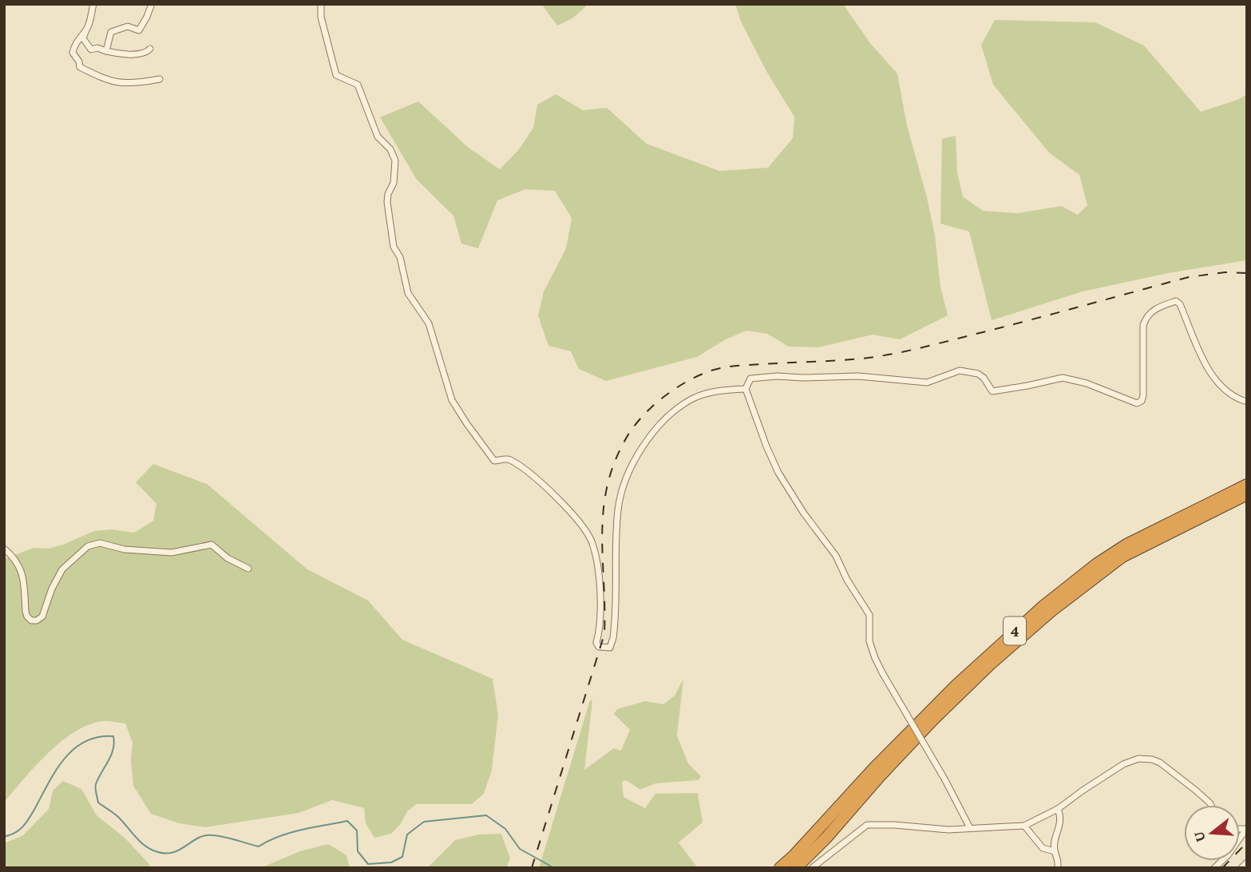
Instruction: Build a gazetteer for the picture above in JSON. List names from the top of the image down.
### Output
{
  "streets": {
    "highway": ["4"]
  },
  "north": "left"
}
